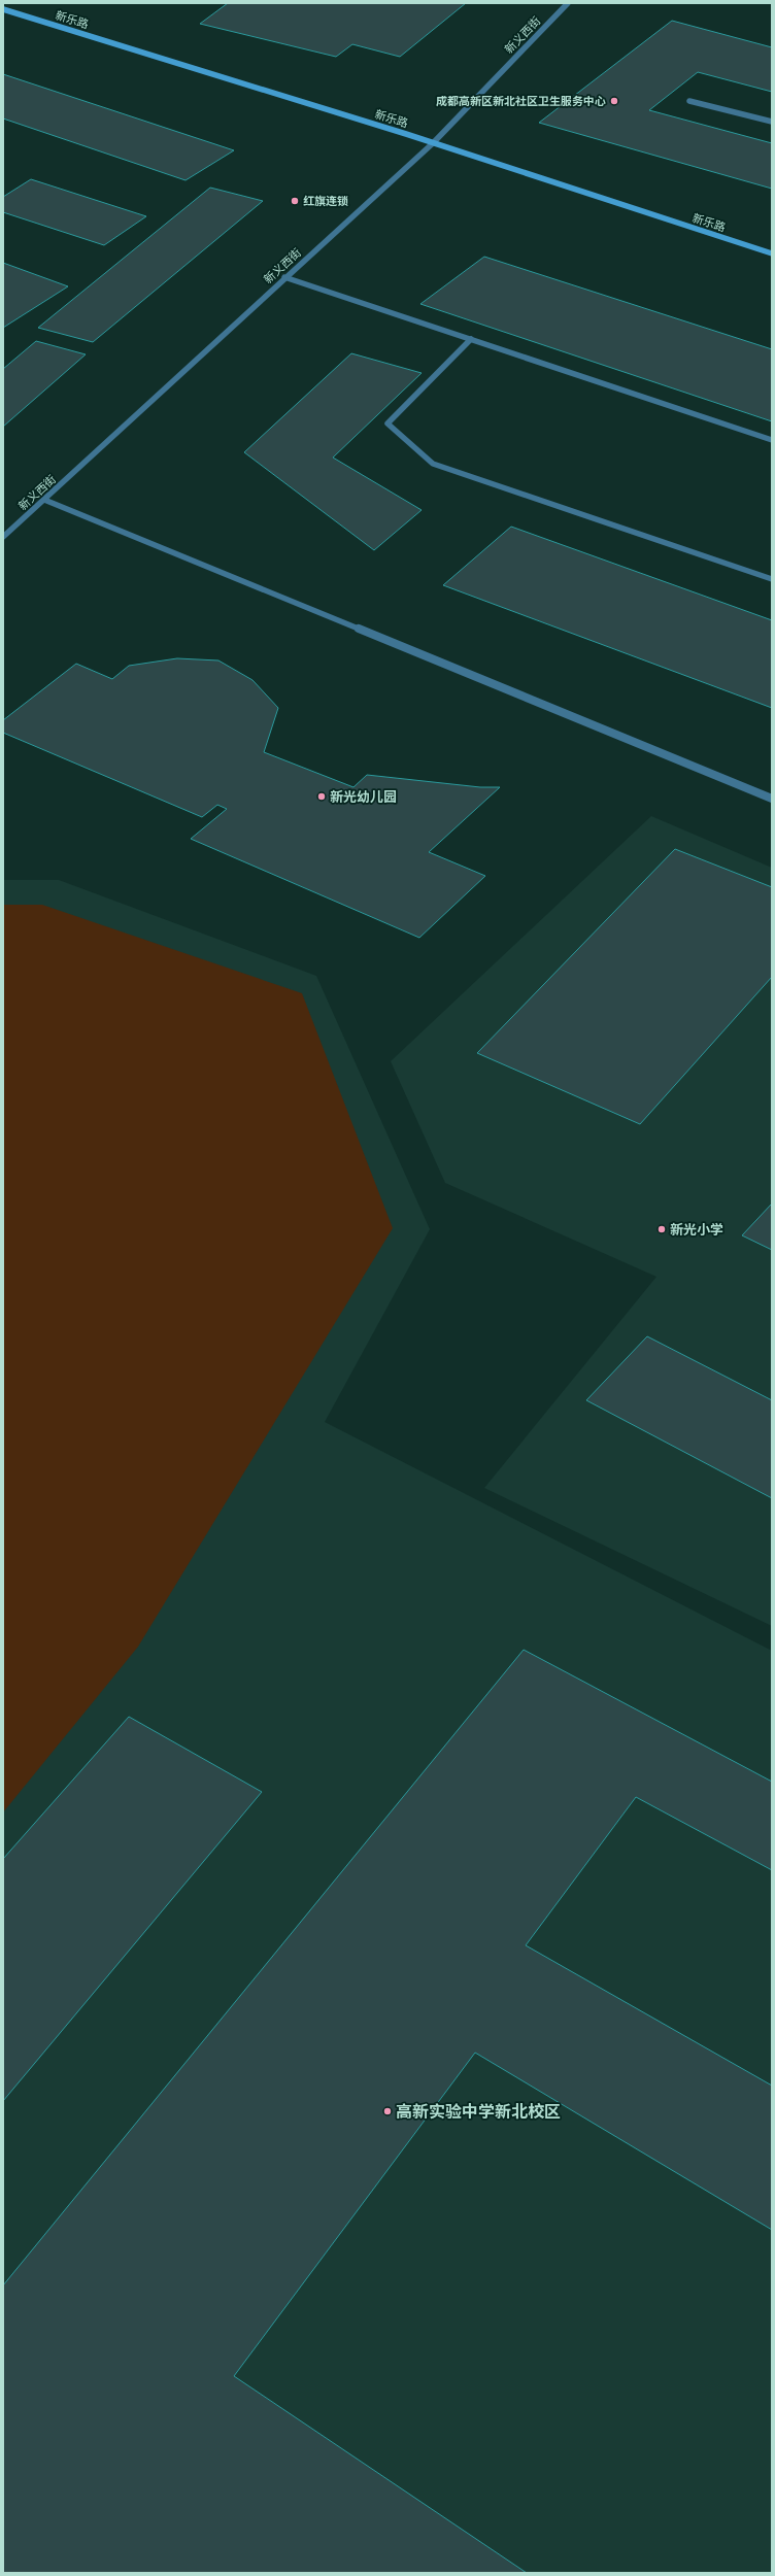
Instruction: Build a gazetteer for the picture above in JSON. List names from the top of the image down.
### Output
{
  "streets": {
    "street": ["新乐路", "新义西街"]
  },
  "crossings": [
    ["新乐路", "新义西街"]
  ],
  "places": [
    "成都高新区新北社区卫生服务中心",
    "红旗连锁",
    "新光幼儿园",
    "新光小学",
    "高新实验中学新北校区"
  ]
}
